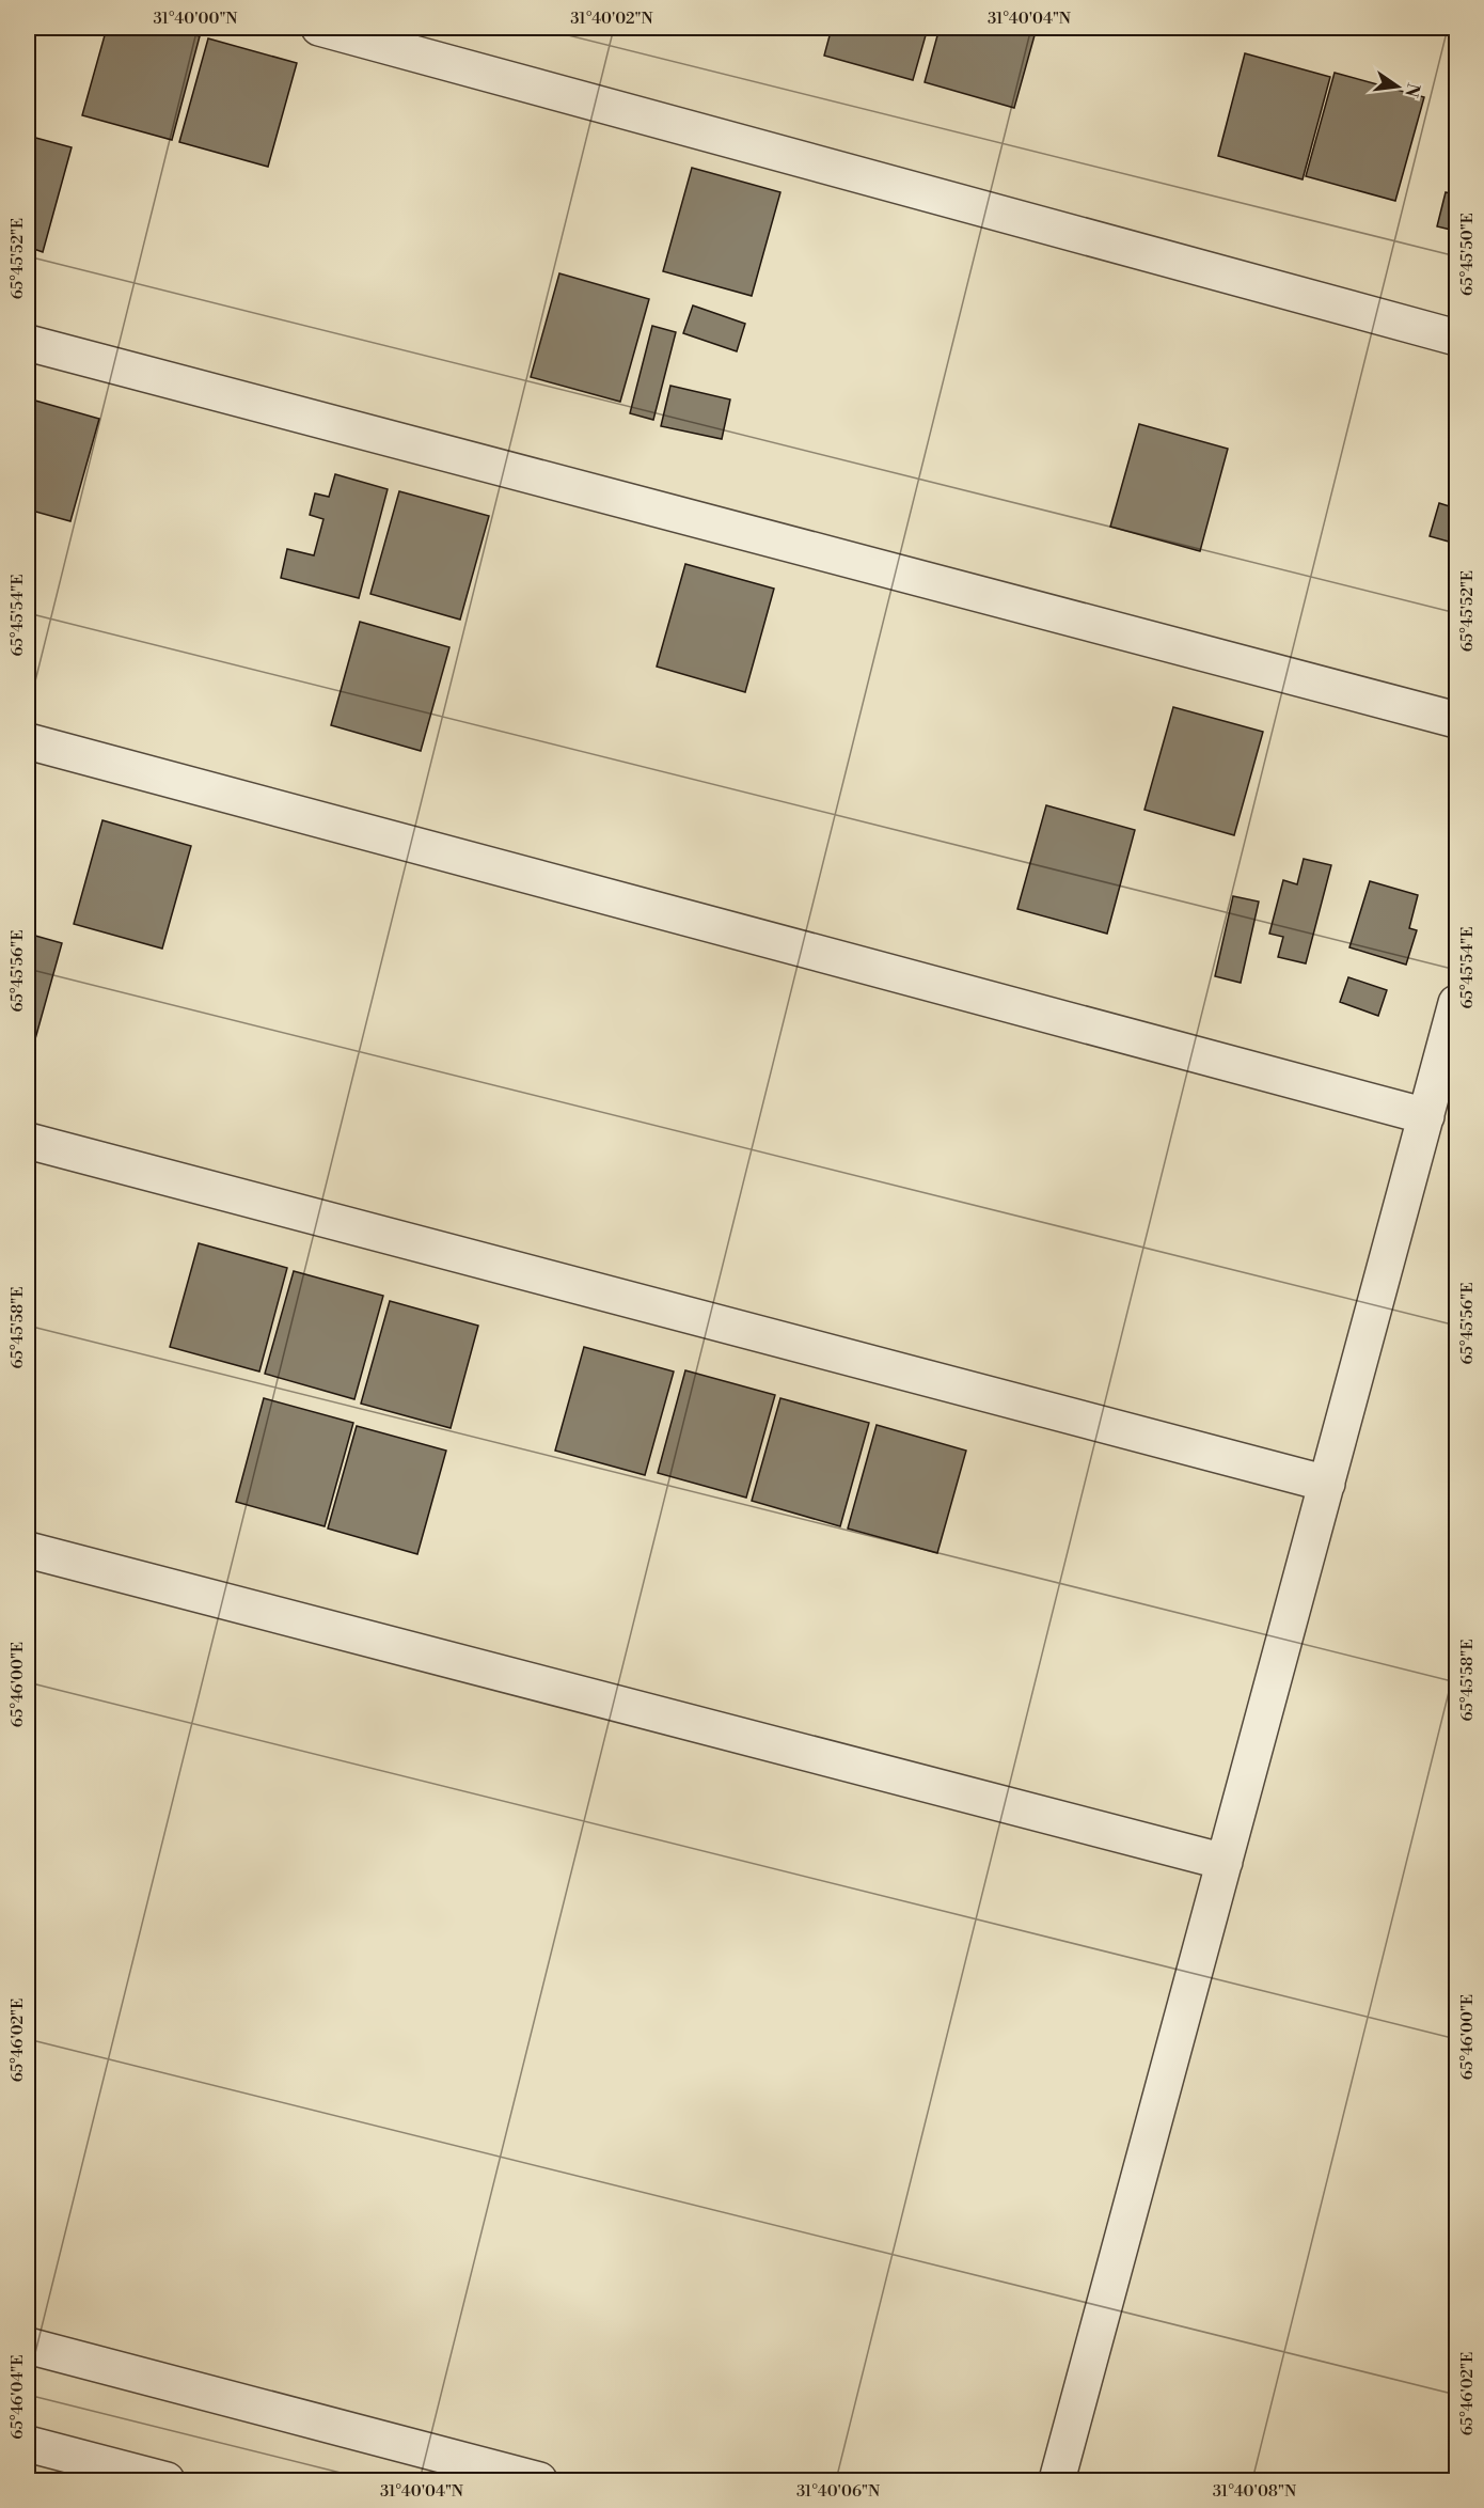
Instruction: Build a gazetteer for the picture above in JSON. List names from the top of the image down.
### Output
{
  "north": "right",
  "coordinates": [
    "31°40'00\"N",
    "31°40'02\"N",
    "31°40'04\"N",
    "65°45'50\"E",
    "65°45'52\"E",
    "65°45'54\"E",
    "65°45'56\"E",
    "65°45'58\"E",
    "65°46'00\"E",
    "65°46'02\"E",
    "65°46'04\"E",
    "31°40'06\"N",
    "31°40'08\"N"
  ]
}
